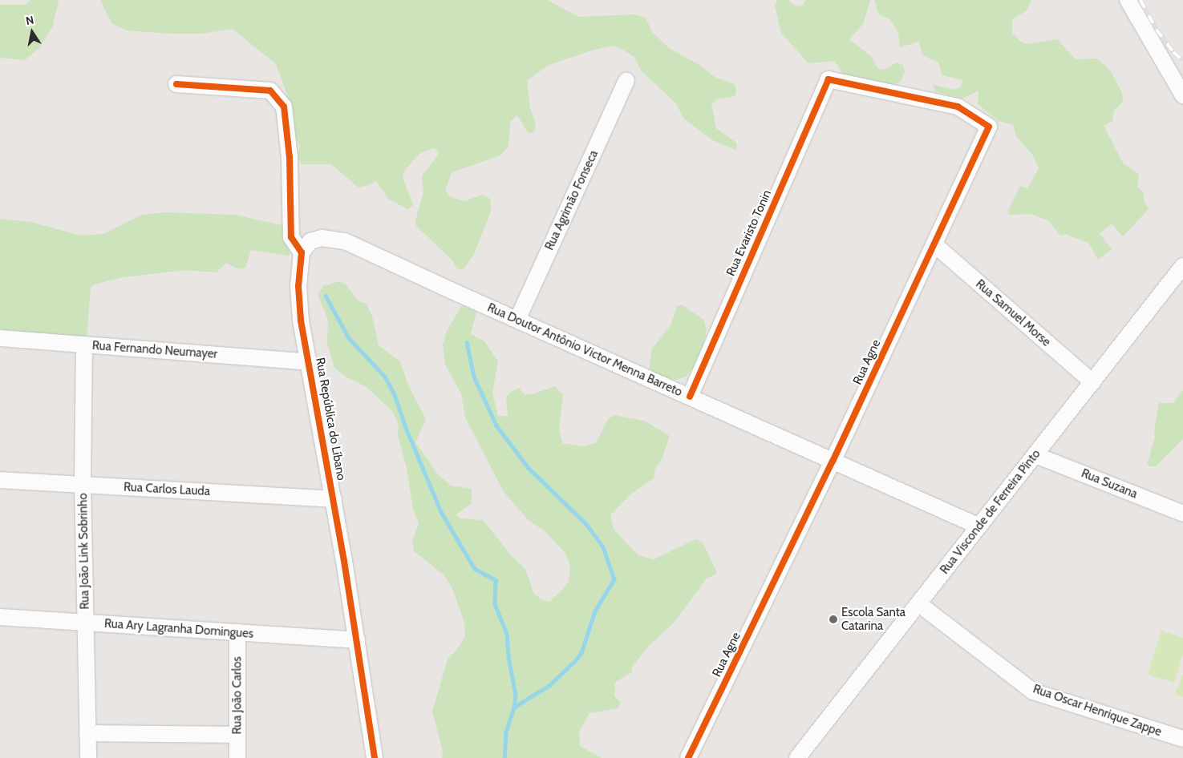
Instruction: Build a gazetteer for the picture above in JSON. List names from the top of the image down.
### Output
{
  "streets": {
    "street": [
      "Rua Agrimão Fonseca",
      "Rua Evaristo Tonin",
      "Rua Samuel Morse",
      "Rua Fernando Neumayer",
      "Rua Doutor Antônio Victor Menna Barreto",
      "Rua Agne",
      "Rua República do Líbano",
      "Rua Suzana",
      "Rua Carlos Lauda",
      "Rua Visconde de Ferreira Pinto",
      "Rua João Link Sobrinho",
      "Rua Ary Lagranha Domingues",
      "Rua João Carlos",
      "Rua Oscar Henrique Zappe"
    ]
  },
  "crossings": [
    ["Rua Agrimão Fonseca", "Rua Doutor Antônio Victor Menna Barreto"],
    ["Rua Evaristo Tonin", "Rua Doutor Antônio Victor Menna Barreto"],
    ["Rua Evaristo Tonin", "Rua Agne"],
    ["Rua Samuel Morse", "Rua Agne"],
    ["Rua Samuel Morse", "Rua Visconde de Ferreira Pinto"],
    ["Rua Fernando Neumayer", "Rua República do Líbano"],
    ["Rua Fernando Neumayer", "Rua João Link Sobrinho"],
    ["Rua Doutor Antônio Victor Menna Barreto", "Rua Agne"],
    ["Rua Doutor Antônio Victor Menna Barreto", "Rua República do Líbano"],
    ["Rua Doutor Antônio Victor Menna Barreto", "Rua Visconde de Ferreira Pinto"],
    ["Rua República do Líbano", "Rua Carlos Lauda"],
    ["Rua República do Líbano", "Rua Ary Lagranha Domingues"],
    ["Rua Suzana", "Rua Visconde de Ferreira Pinto"],
    ["Rua Carlos Lauda", "Rua João Link Sobrinho"],
    ["Rua Visconde de Ferreira Pinto", "Rua Oscar Henrique Zappe"],
    ["Rua João Link Sobrinho", "Rua Ary Lagranha Domingues"],
    ["Rua Ary Lagranha Domingues", "Rua João Carlos"]
  ],
  "places": ["Escola Santa Catarina"],
  "north": "top"
}
